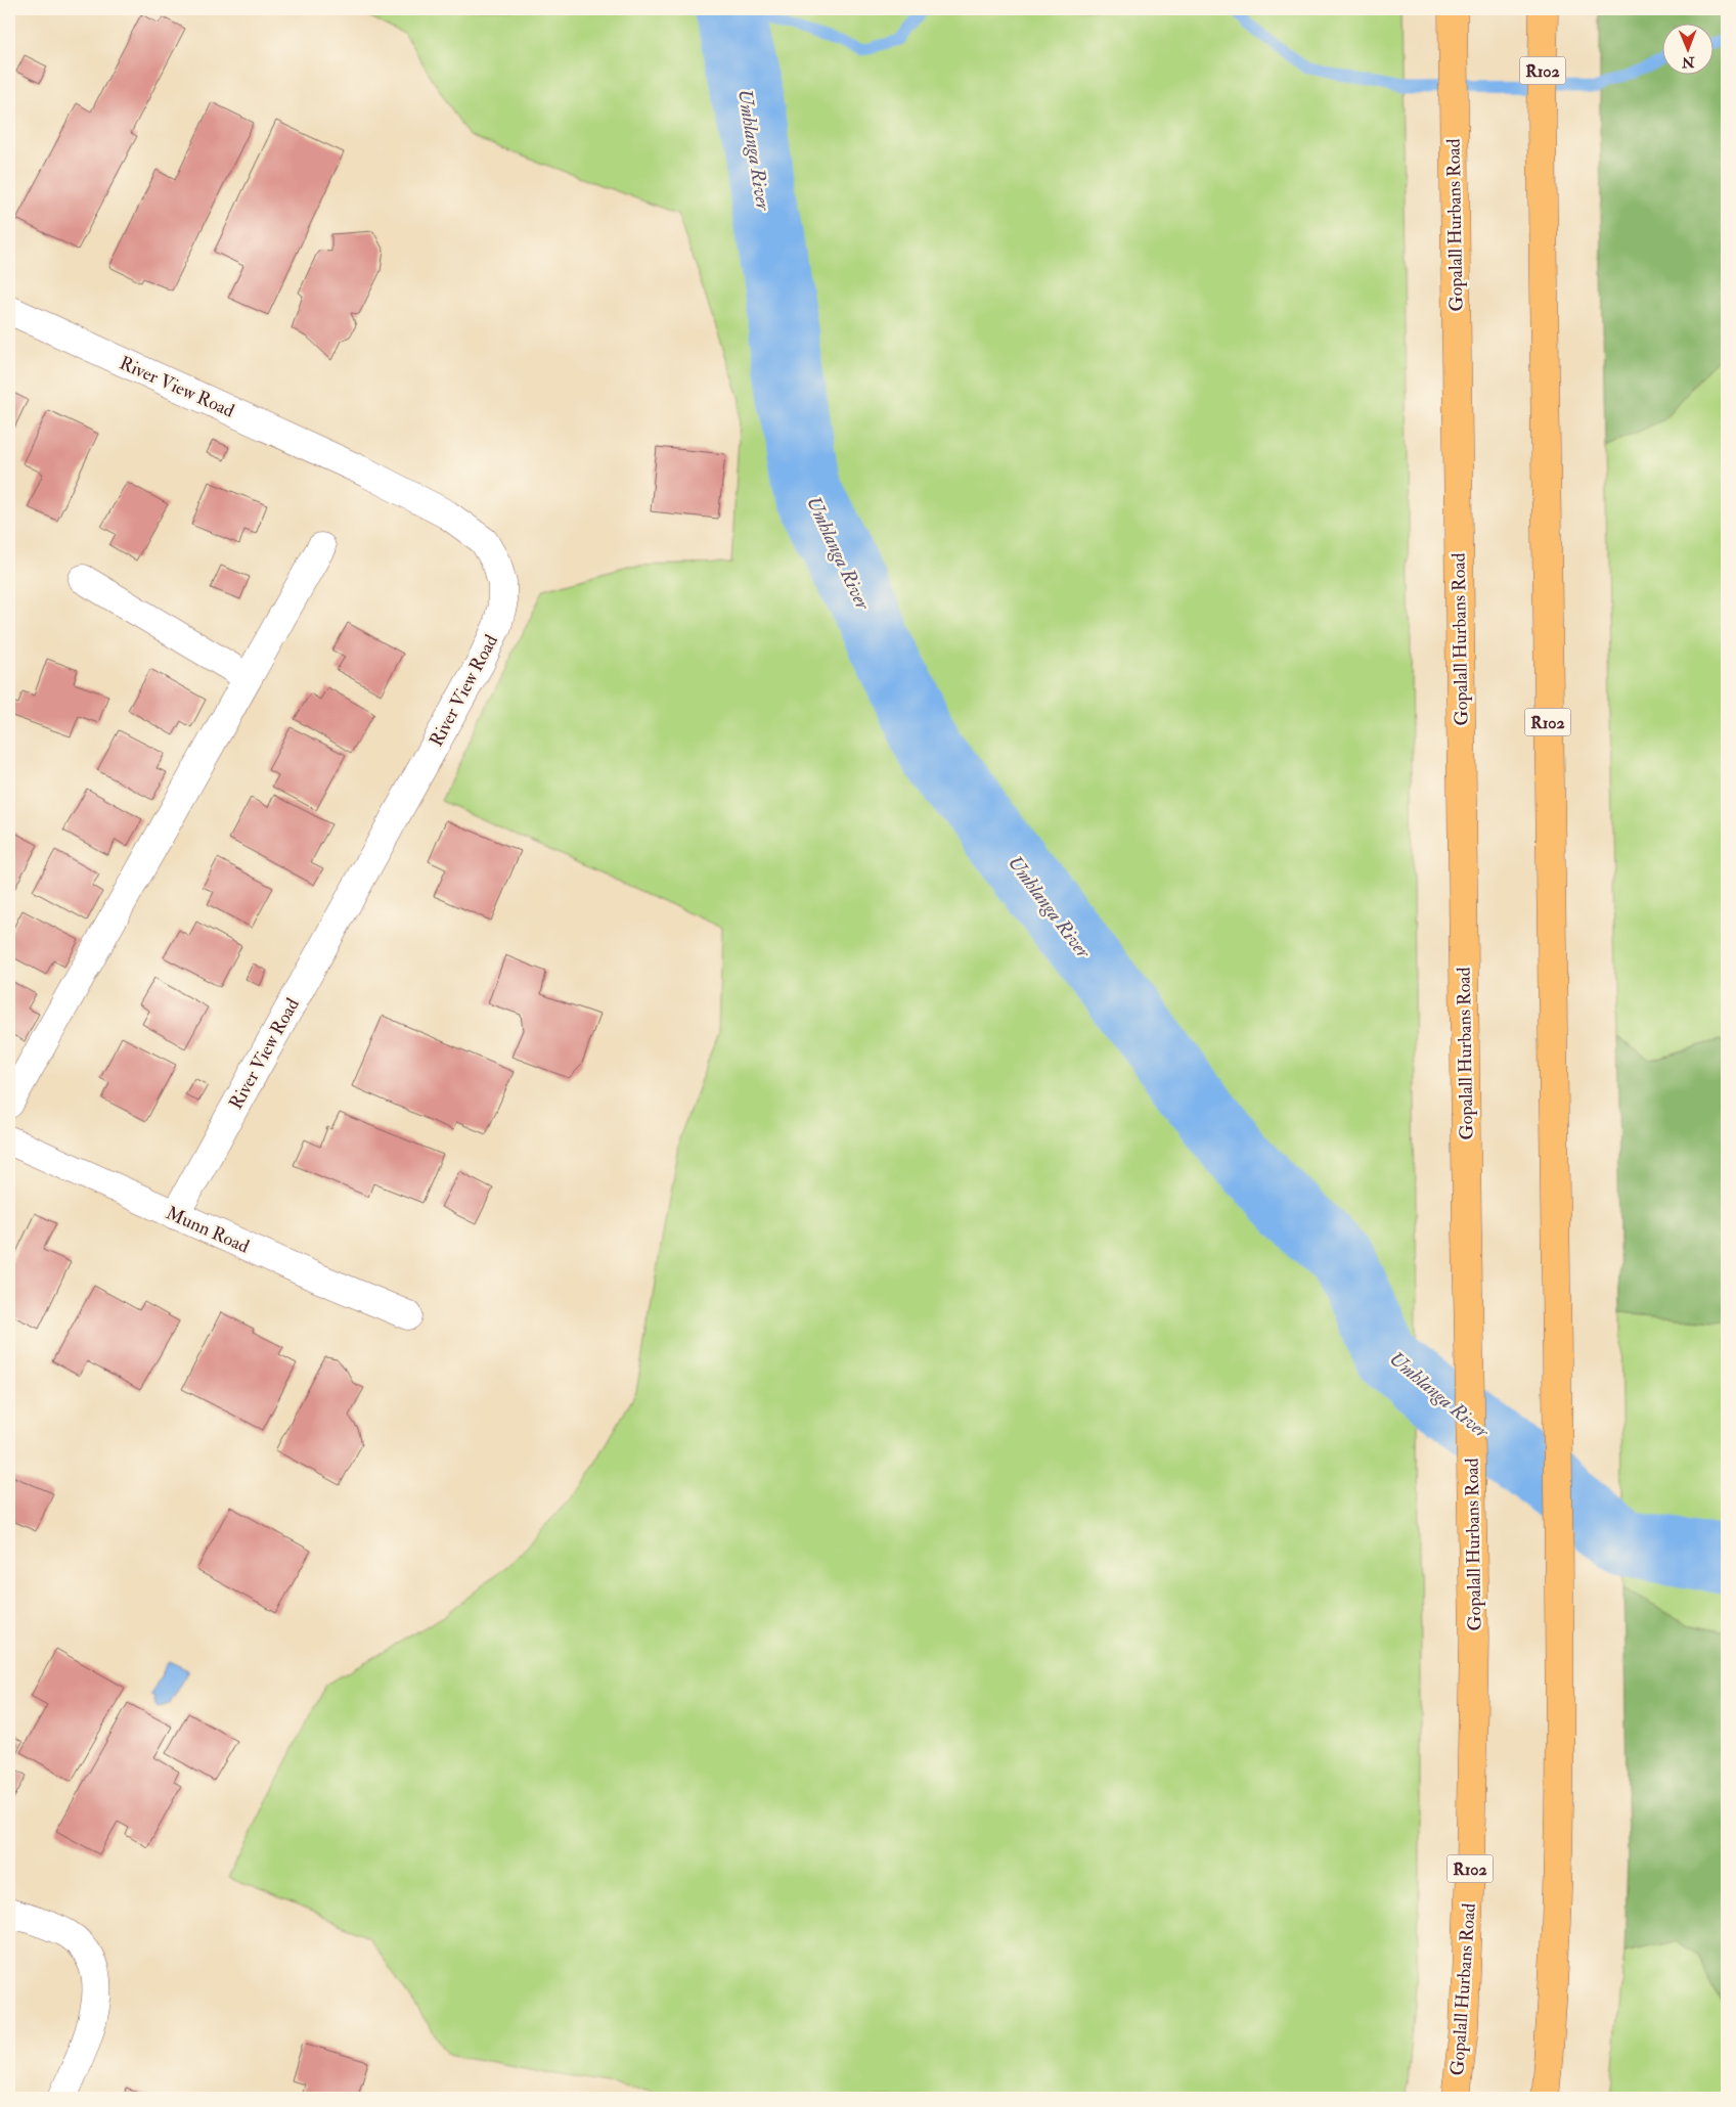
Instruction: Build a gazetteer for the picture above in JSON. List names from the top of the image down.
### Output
{
  "streets": {
    "main road": ["R102", "Gopalall Hurbans Road"],
    "street": ["River View Road", "Munn Road"]
  },
  "crossings": [
    ["River View Road", "Munn Road"]
  ],
  "water": ["Umhlanga River"],
  "north": "bottom"
}
